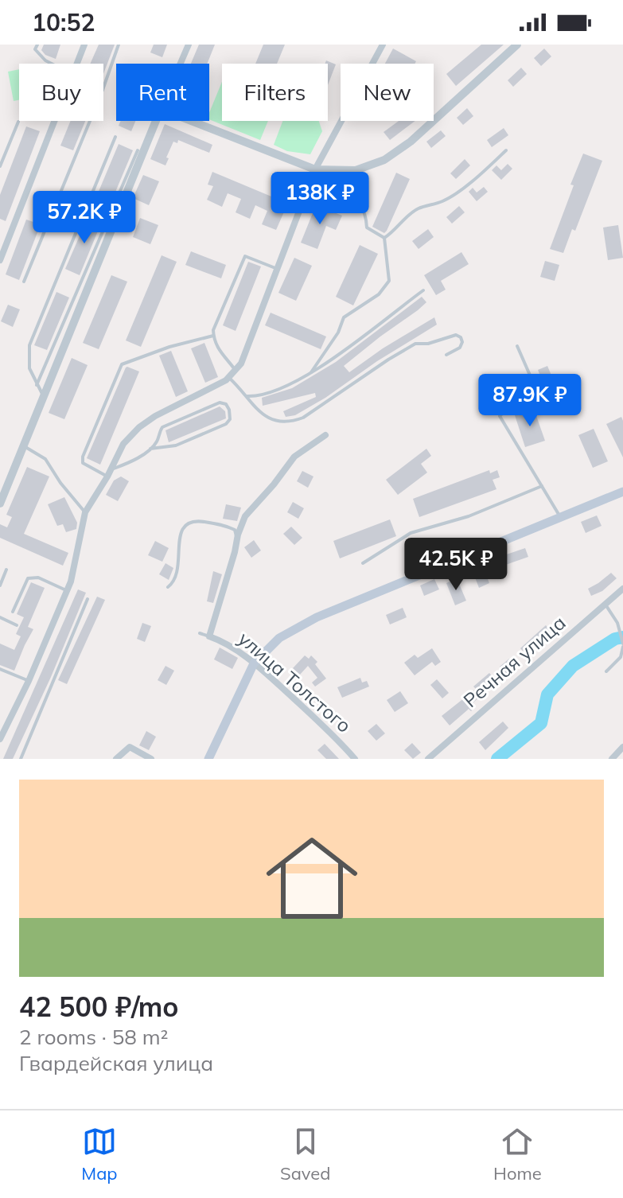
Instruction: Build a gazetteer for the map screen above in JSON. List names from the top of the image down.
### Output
{
  "streets": {
    "street": ["Речная улица", "улица Толстого"]
  },
  "page": {
    "status": "10:52",
    "chip": [
      "Buy",
      "Rent",
      "Filters",
      "New"
    ],
    "price": [
      "138K ₽",
      "57.2K ₽",
      "87.9K ₽",
      "42.5K ₽"
    ],
    "list": [
      {
        "name": "42 500 ₽/mo",
        "note": "2 rooms · 58 m² · Гвардейская улица"
      }
    ],
    "tabs": ["Map", "Saved", "Home"]
  }
}
